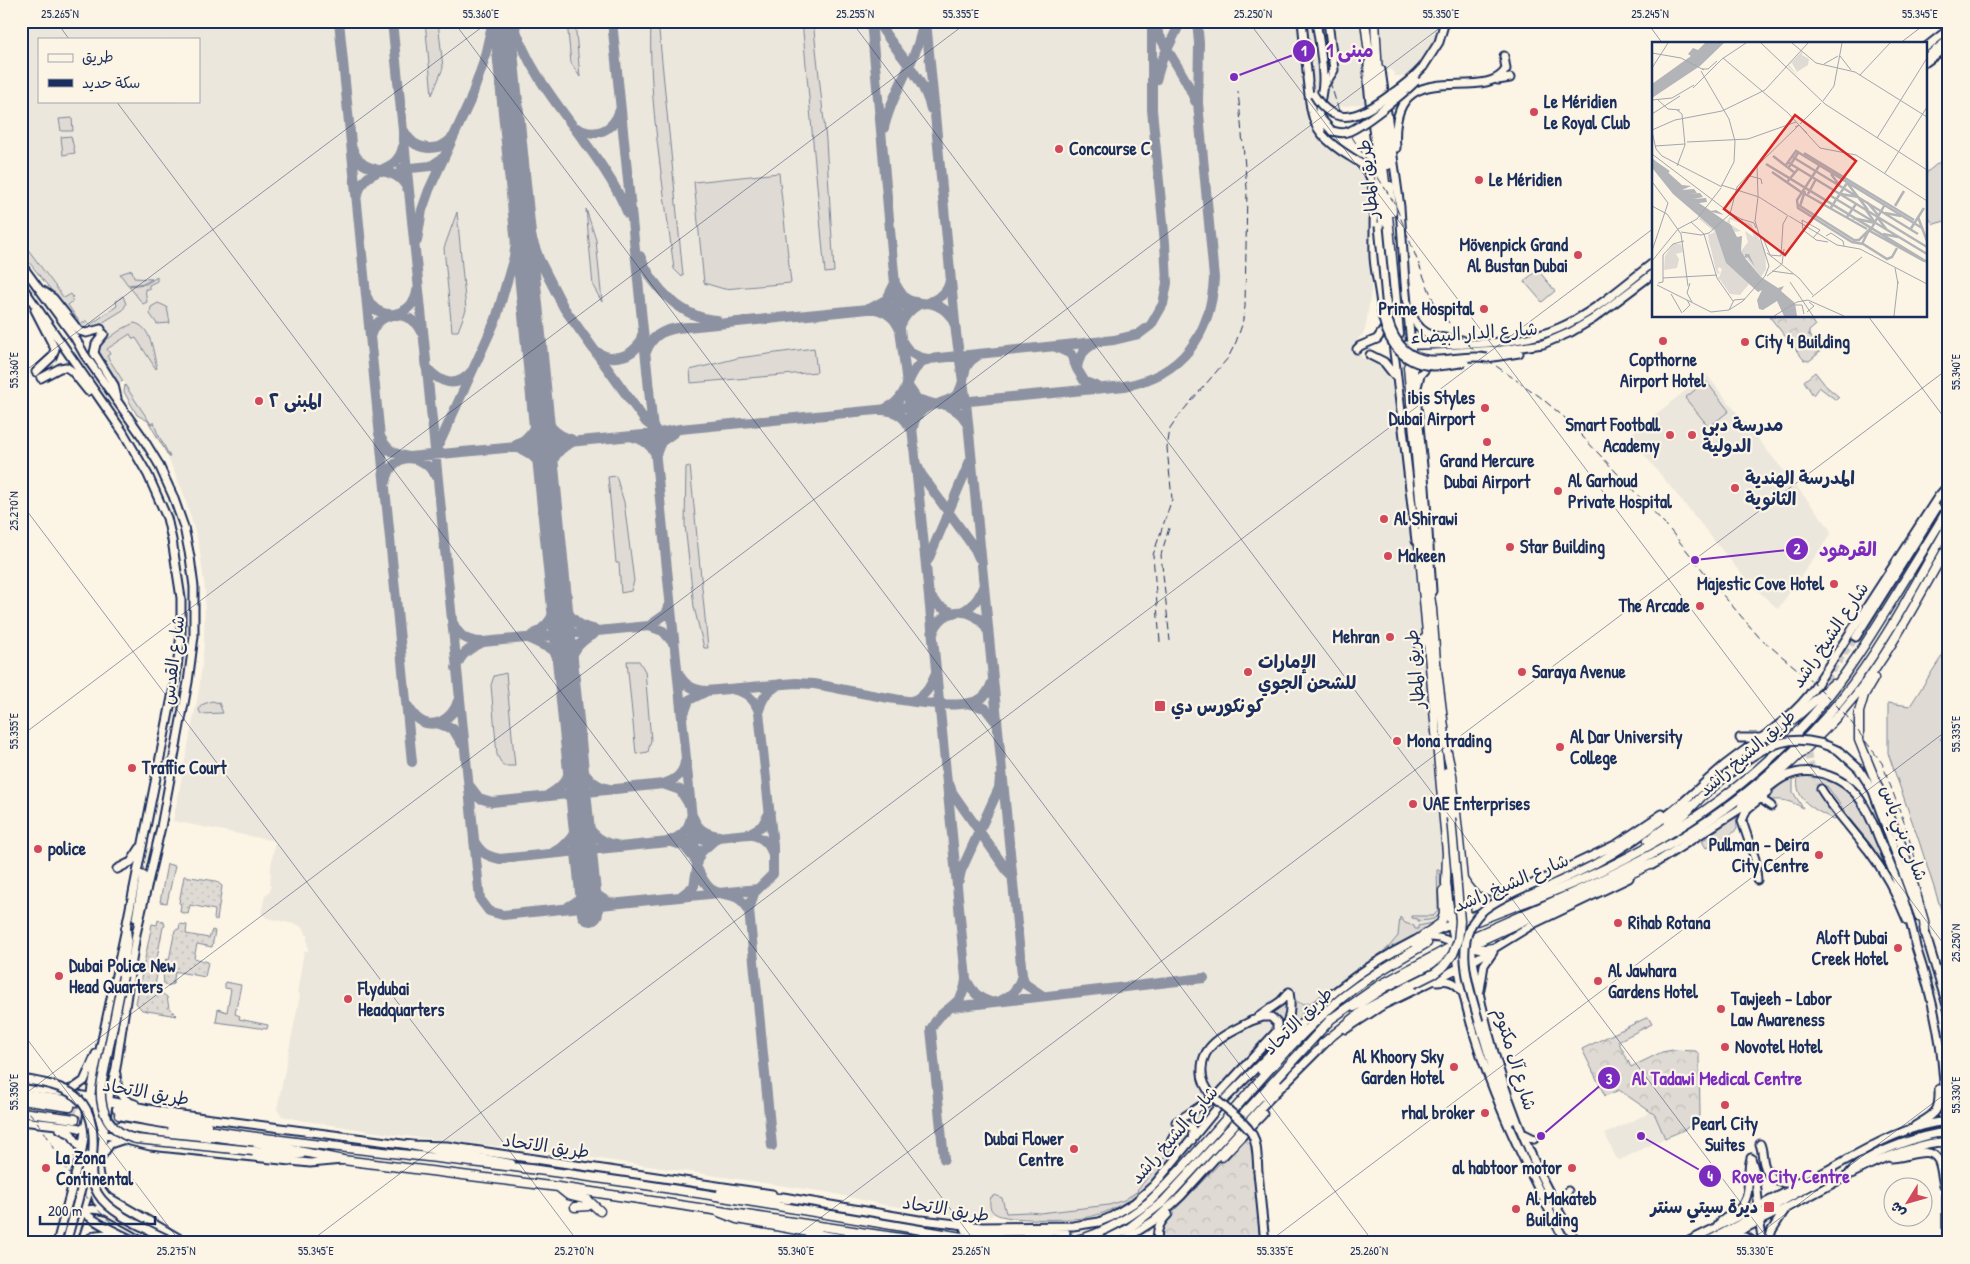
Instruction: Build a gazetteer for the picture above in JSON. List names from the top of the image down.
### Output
{
  "streets": {
    "highway": ["طريق المطار", "طريق الشيخ راشد", "طريق الاتحاد"],
    "main road": [
      "شارع الدار البيضاء",
      "شارع الشيخ راشد",
      "شارع القدس",
      "شارع بني ياس",
      "شارع آل مكتوم"
    ]
  },
  "crossings": [
    ["طريق المطار", "شارع الدار البيضاء"],
    ["طريق المطار", "شارع الشيخ راشد"],
    ["طريق المطار", "طريق الشيخ راشد"],
    ["طريق المطار", "طريق الاتحاد"],
    ["طريق المطار", "شارع آل مكتوم"],
    ["شارع الشيخ راشد", "شارع بني ياس"],
    ["شارع الشيخ راشد", "طريق الاتحاد"],
    ["شارع القدس", "طريق الاتحاد"]
  ],
  "places": {
    "other": [
      "مبنى 1",
      "Le Méridien Le Royal Club",
      "Concourse C",
      "Le Méridien",
      "Mövenpick Grand Al Bustan Dubai",
      "Prime Hospital",
      "Copthorne Airport Hotel",
      "City 4 Building",
      "المبنى ٢",
      "ibis Styles Dubai Airport",
      "Smart Football Academy",
      "مدرسة دبي الدولية",
      "Grand Mercure Dubai Airport",
      "المدرسة الهندية الثانوية",
      "Al Garhoud Private Hospital",
      "Al Shirawi",
      "Star Building",
      "Makeen",
      "القرهود",
      "Majestic Cove Hotel",
      "The Arcade",
      "Mehran",
      "الإمارات للشحن الجوي",
      "Saraya Avenue",
      "Mona trading",
      "Al Dar University College",
      "Traffic Court",
      "UAE Enterprises",
      "police",
      "Pullman - Deira City Centre",
      "Rihab Rotana",
      "Aloft Dubai Creek Hotel",
      "Dubai Police New Head Quarters",
      "Al Jawhara Gardens Hotel",
      "Flydubai Headquarters",
      "Tawjeeh - Labor Law Awareness",
      "Novotel Hotel",
      "Al Khoory Sky Garden Hotel",
      "Pearl City Suites",
      "rhal broker",
      "Al Tadawi Medical Centre",
      "Rove City Centre",
      "Dubai Flower Centre",
      "La Zona Continental",
      "al habtoor motor",
      "Al Makateb Building"
    ],
    "transit": ["كونكورس دي", "ديرة سيتي سنتر"]
  },
  "legend": ["طريق", "سكة حديد"],
  "scale_bar": "200 m",
  "north": "bottom left",
  "coordinates": [
    "25.265°N",
    "55.360°E",
    "25.255°N",
    "55.355°E",
    "25.250°N",
    "55.350°E",
    "25.245°N",
    "55.345°E",
    "55.340°E",
    "25.270°N",
    "55.335°E",
    "55.330°E",
    "25.275°N",
    "25.260°N"
  ]
}
